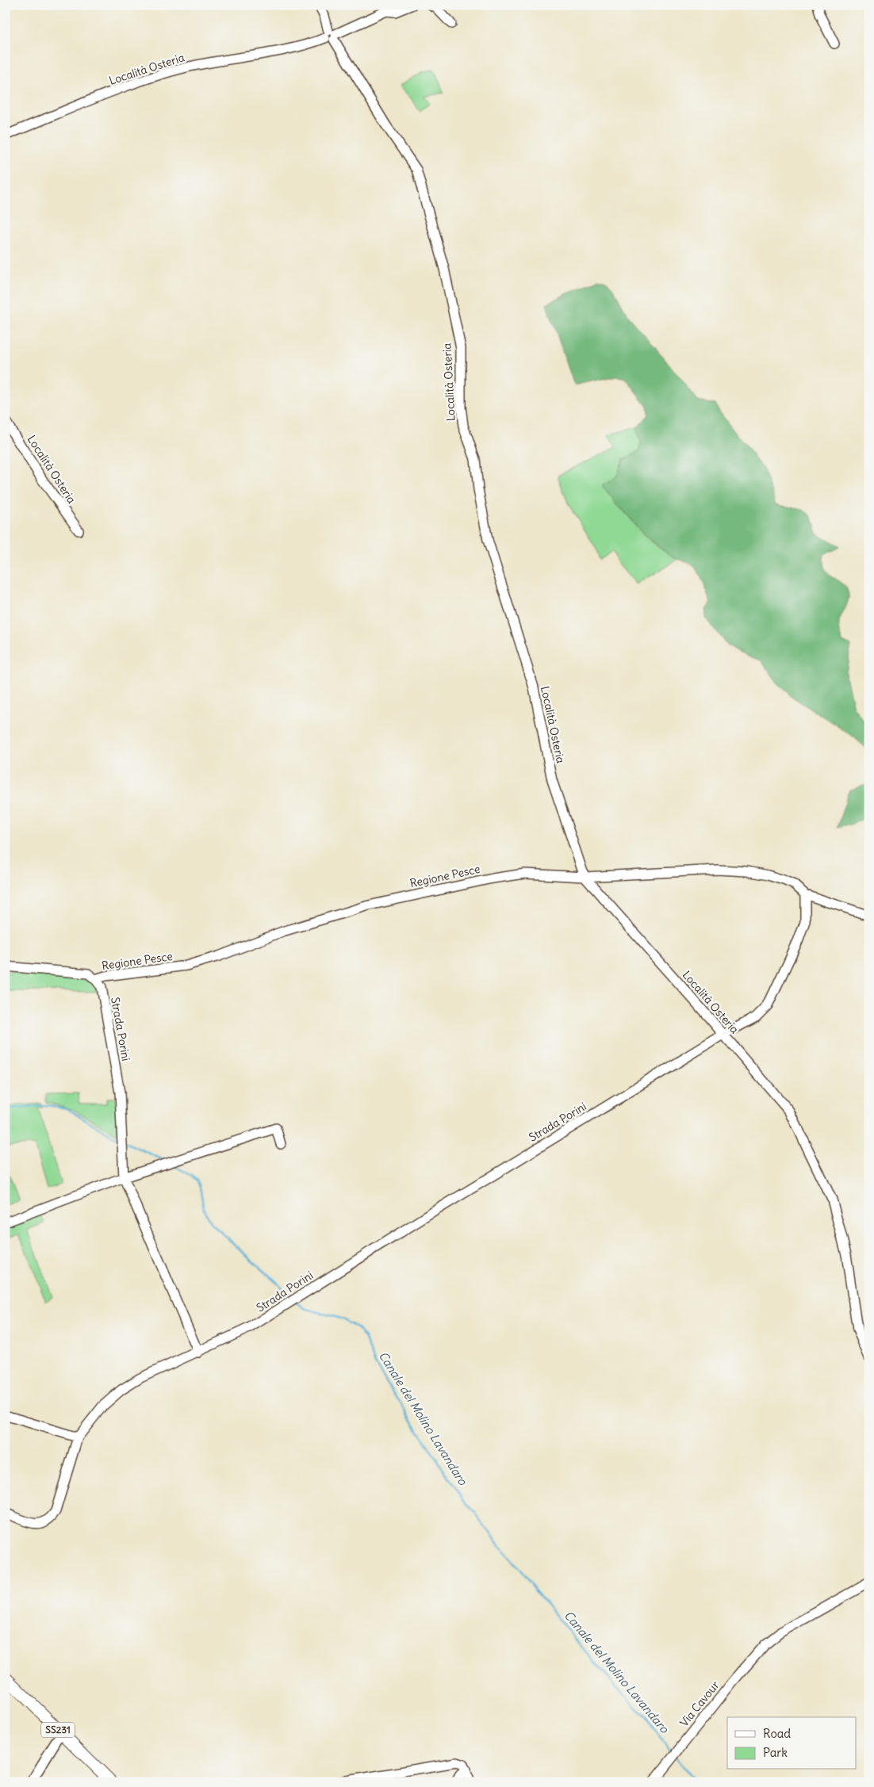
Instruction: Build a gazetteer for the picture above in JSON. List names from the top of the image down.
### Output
{
  "streets": {
    "main road": ["SS231"],
    "street": [
      "Località Osteria",
      "Regione Pesce",
      "Strada Porini",
      "Via Cavour"
    ]
  },
  "crossings": [
    ["Località Osteria", "Regione Pesce"],
    ["Località Osteria", "Strada Porini"],
    ["Regione Pesce", "Strada Porini"]
  ],
  "water": ["Canale del Molino Lavandaro"],
  "legend": ["Road", "Park"]
}
